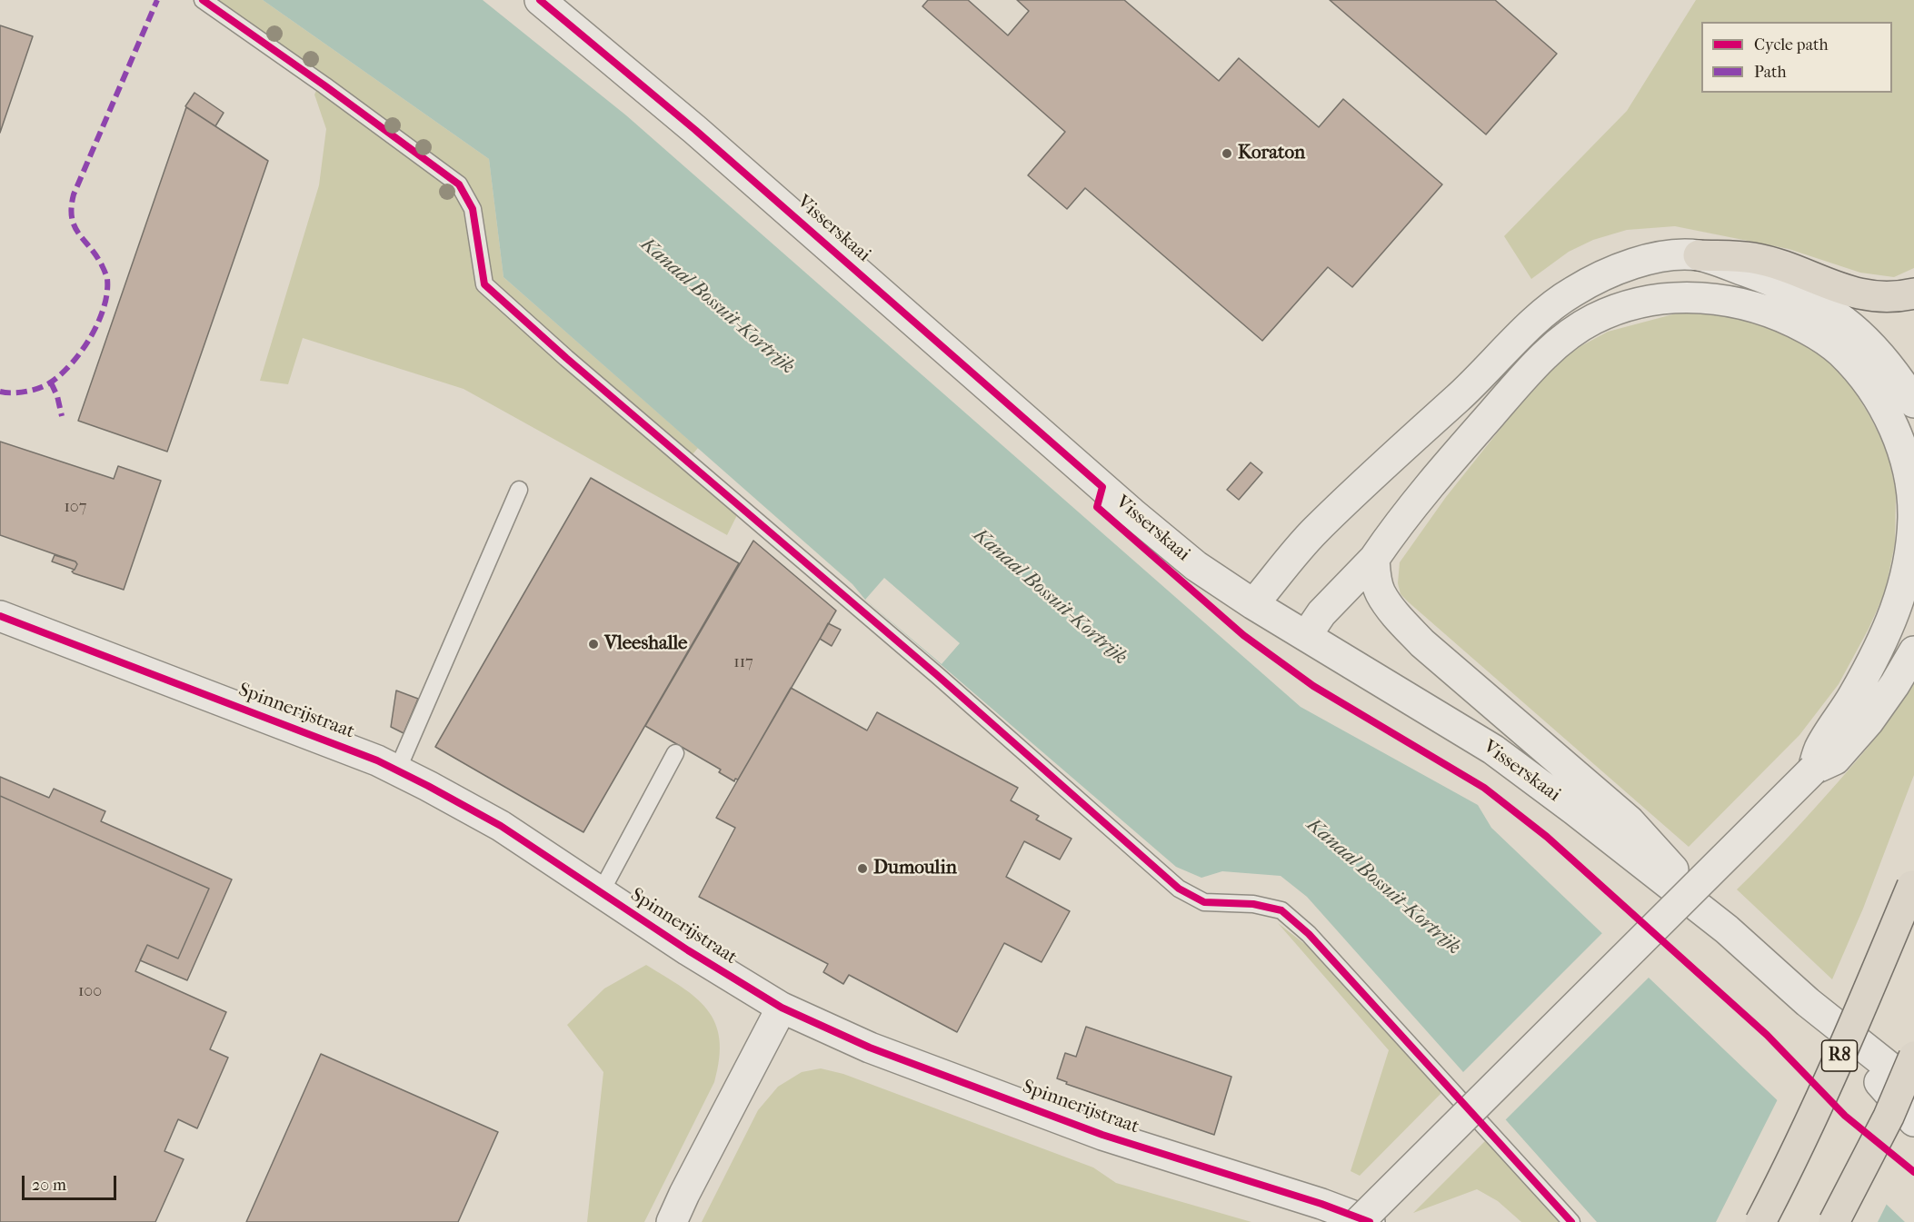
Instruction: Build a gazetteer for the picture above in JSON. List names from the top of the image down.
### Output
{
  "streets": {
    "highway": ["R8"],
    "street": ["Visserskaai", "Spinnerijstraat"]
  },
  "water": ["Kanaal Bossuit-Kortrijk"],
  "places": ["Koraton", "Vleeshalle", "Dumoulin"],
  "house_numbers": ["107", "117", "100"],
  "legend": ["Cycle path", "Path"],
  "scale_bar": "20 m"
}
